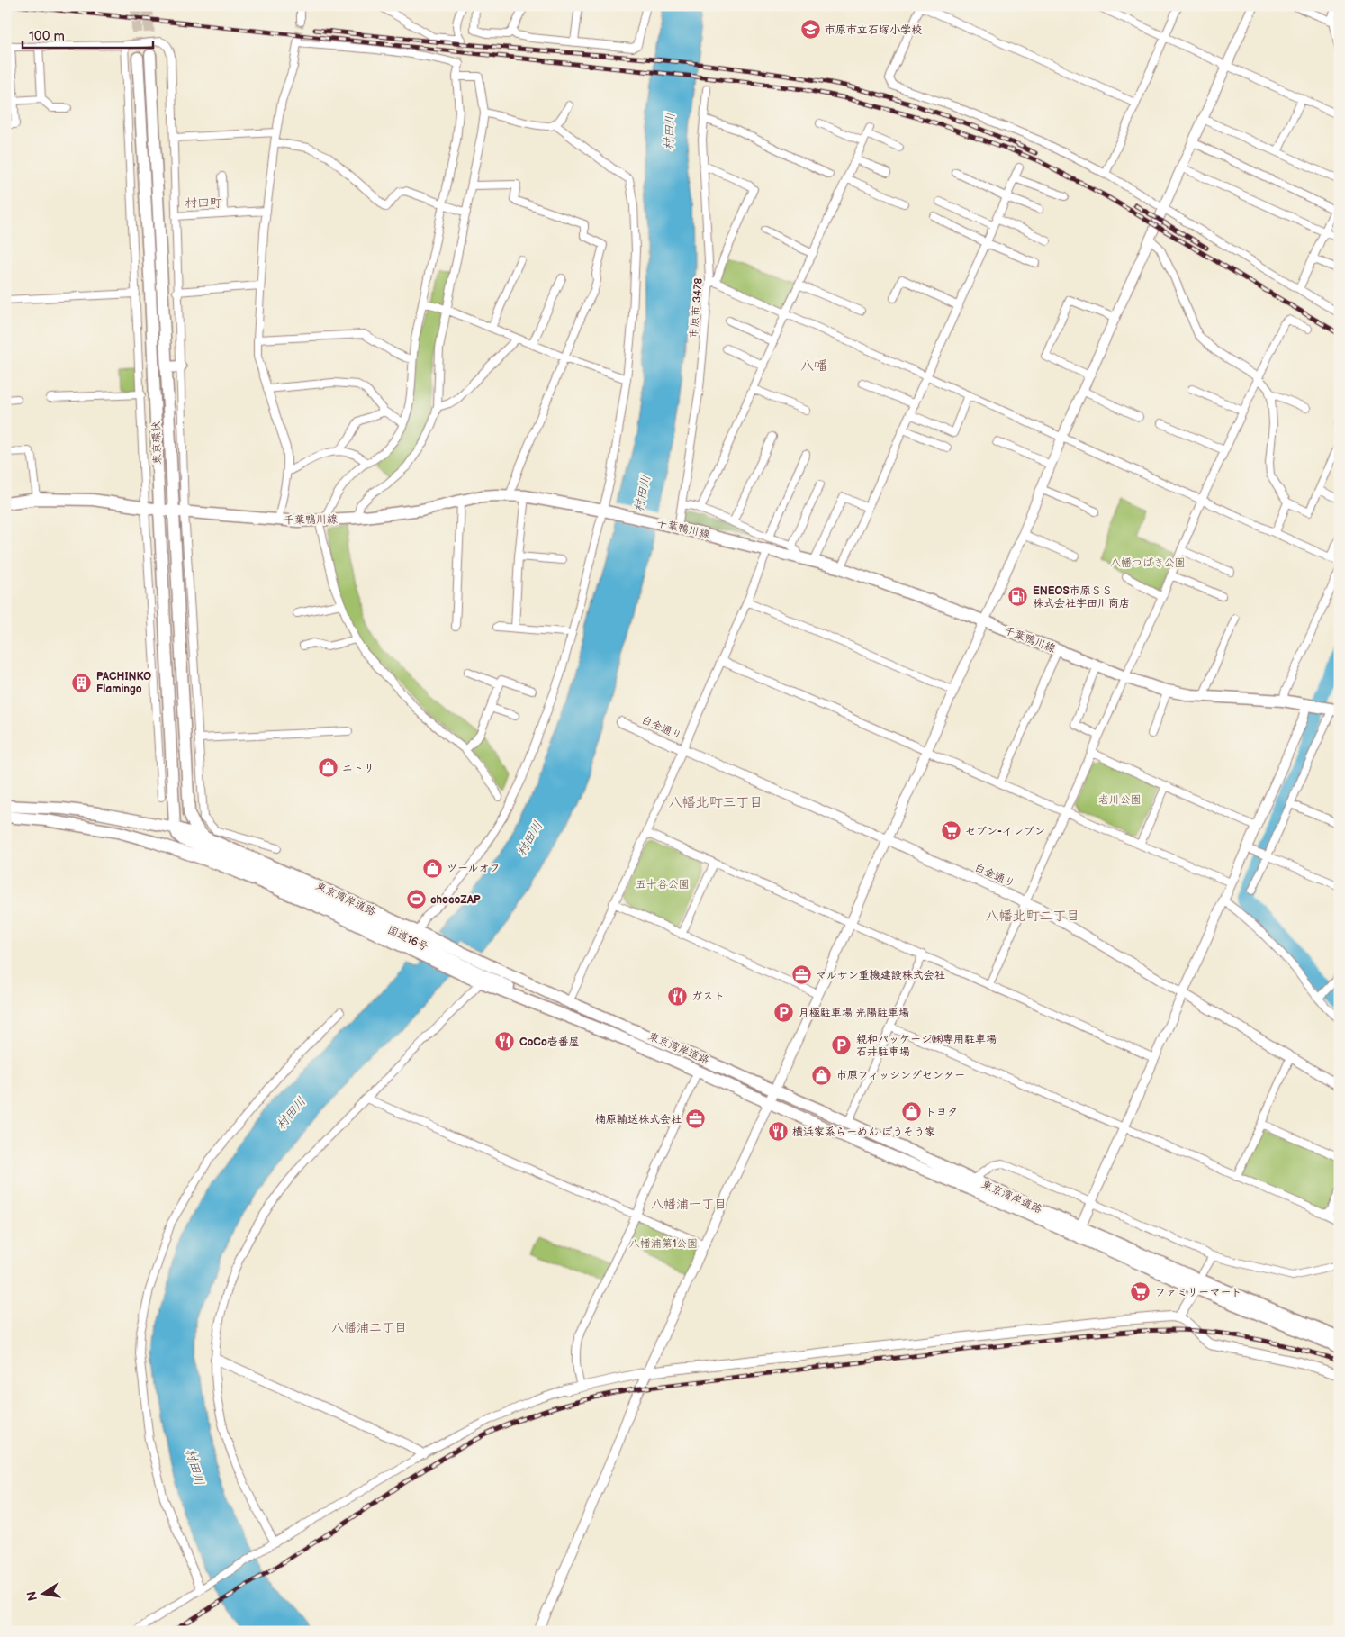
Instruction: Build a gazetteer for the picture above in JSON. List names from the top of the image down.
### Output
{
  "streets": {
    "main road": [
      "東京環状",
      "千葉鴨川線",
      "東京湾岸道路",
      "国道16号"
    ],
    "street": ["市原市 3478", "白金通り"]
  },
  "crossings": [
    ["市原市 3478", "千葉鴨川線"],
    ["東京環状", "千葉鴨川線"],
    ["東京環状", "東京湾岸道路"],
    ["東京環状", "国道16号"],
    ["東京湾岸道路", "国道16号"]
  ],
  "districts": [
    "村田町",
    "八幡",
    "八幡北町三丁目",
    "八幡北町二丁目",
    "八幡浦一丁目",
    "八幡浦二丁目"
  ],
  "water": ["村田川"],
  "parks": [
    "八幡つばき公園",
    "老川公園",
    "五十谷公園",
    "八幡浦第1公園"
  ],
  "places": {
    "school or university": ["市原市立石塚小学校"],
    "fuel station": ["ENEOS市原ＳＳ 株式会社宇田川商店"],
    "building": ["PACHINKO Flamingo"],
    "shop": [
      "ニトリ",
      "ツールオフ",
      "市原フィッシングセンター",
      "トヨタ"
    ],
    "supermarket": ["セブン-イレブン", "ファミリーマート"],
    "sports": ["chocoZAP"],
    "office": ["マルサン重機建設株式会社", "楠原輸送株式会社"],
    "restaurant": ["ガスト", "CoCo壱番屋", "横浜家系らーめん ぼうそう家"],
    "parking": ["月極駐車場 光陽駐車場", "親和パッケージ㈱専用駐車場 石井駐車場"]
  },
  "scale_bar": "100 m",
  "north": "left"
}
